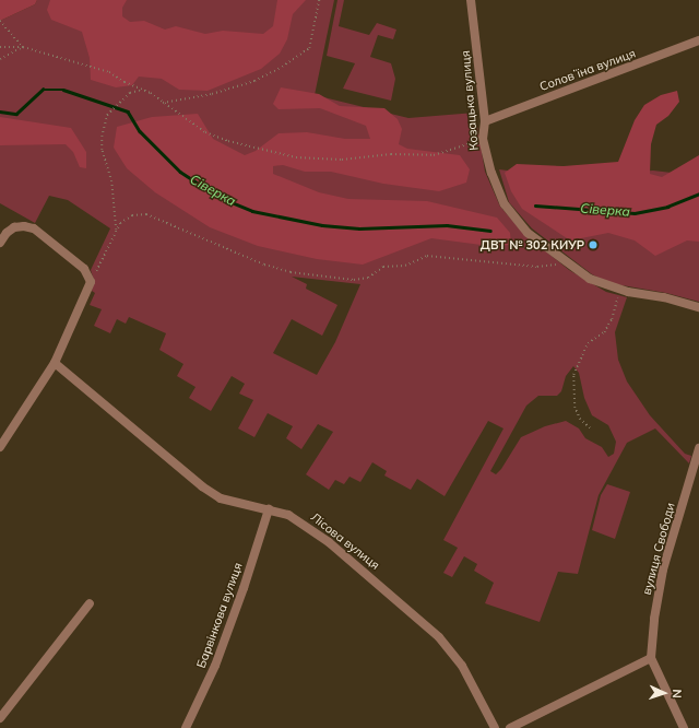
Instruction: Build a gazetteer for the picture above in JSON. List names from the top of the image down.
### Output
{
  "streets": {
    "street": [
      "Соловʼїна вулиця",
      "Козацька вулиця",
      "Лісова вулиця",
      "вулиця Свободи",
      "Барвінкова вулиця"
    ]
  },
  "crossings": [
    ["Соловʼїна вулиця", "Козацька вулиця"],
    ["Лісова вулиця", "Барвінкова вулиця"]
  ],
  "water": ["Сіверка"],
  "places": ["ДВТ № 302 КИУР"],
  "north": "right"
}
